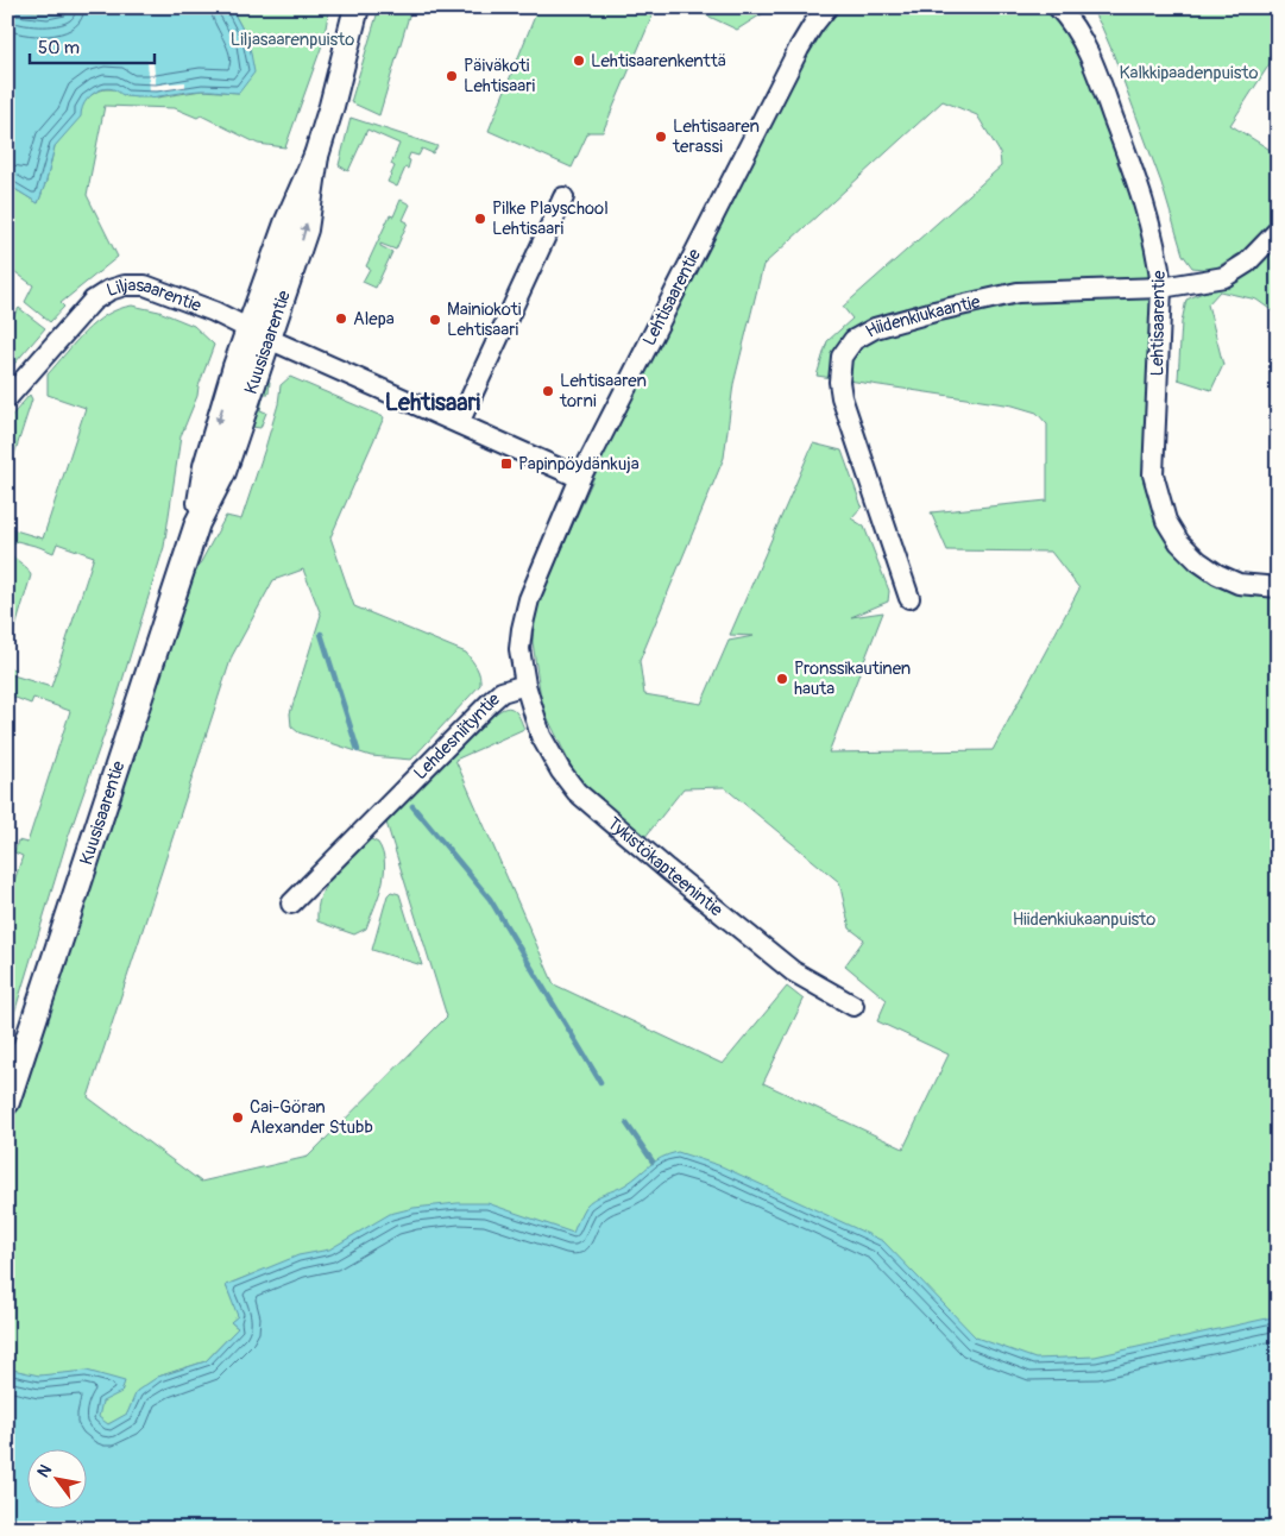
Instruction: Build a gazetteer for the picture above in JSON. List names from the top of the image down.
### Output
{
  "streets": {
    "main road": ["Kuusisaarentie"],
    "street": [
      "Lehtisaarentie",
      "Liljasaarentie",
      "Hiidenkiukaantie",
      "Lehdesniityntie",
      "Tykistökapteenintie"
    ]
  },
  "crossings": [
    ["Lehtisaarentie", "Hiidenkiukaantie"],
    ["Liljasaarentie", "Kuusisaarentie"],
    ["Lehdesniityntie", "Tykistökapteenintie"]
  ],
  "districts": ["Lehtisaari"],
  "parks": ["Liljasaarenpuisto", "Kalkkipaadenpuisto", "Hiidenkiukaanpuisto"],
  "places": {
    "other": [
      "Lehtisaarenkenttä",
      "Päiväkoti Lehtisaari",
      "Lehtisaaren terassi",
      "Pilke Playschool Lehtisaari",
      "Alepa",
      "Mainiokoti Lehtisaari",
      "Lehtisaaren torni",
      "Pronssikautinen hauta",
      "Cai-Göran Alexander Stubb"
    ],
    "transit": ["Papinpöydänkuja"]
  },
  "scale_bar": "50 m",
  "north": "top left"
}
